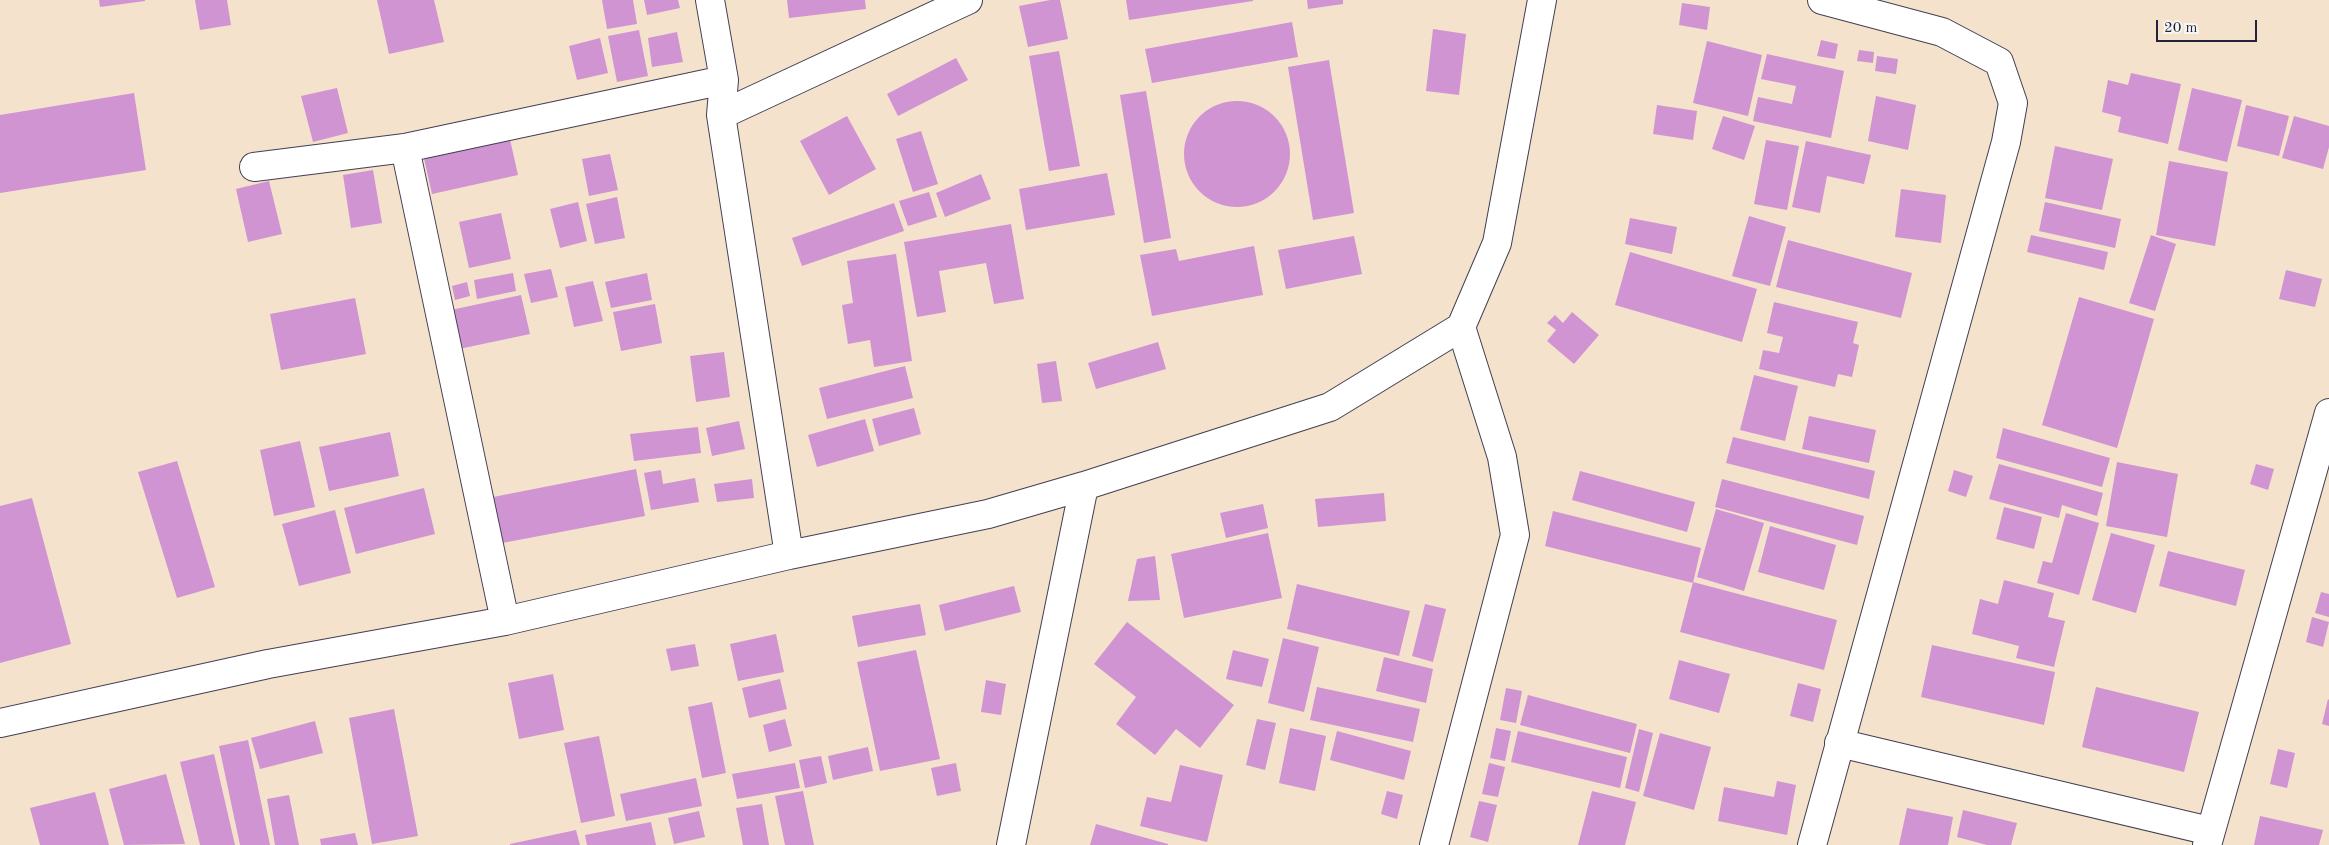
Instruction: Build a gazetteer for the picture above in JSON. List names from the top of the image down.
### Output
{
  "scale_bar": "20 m"
}
